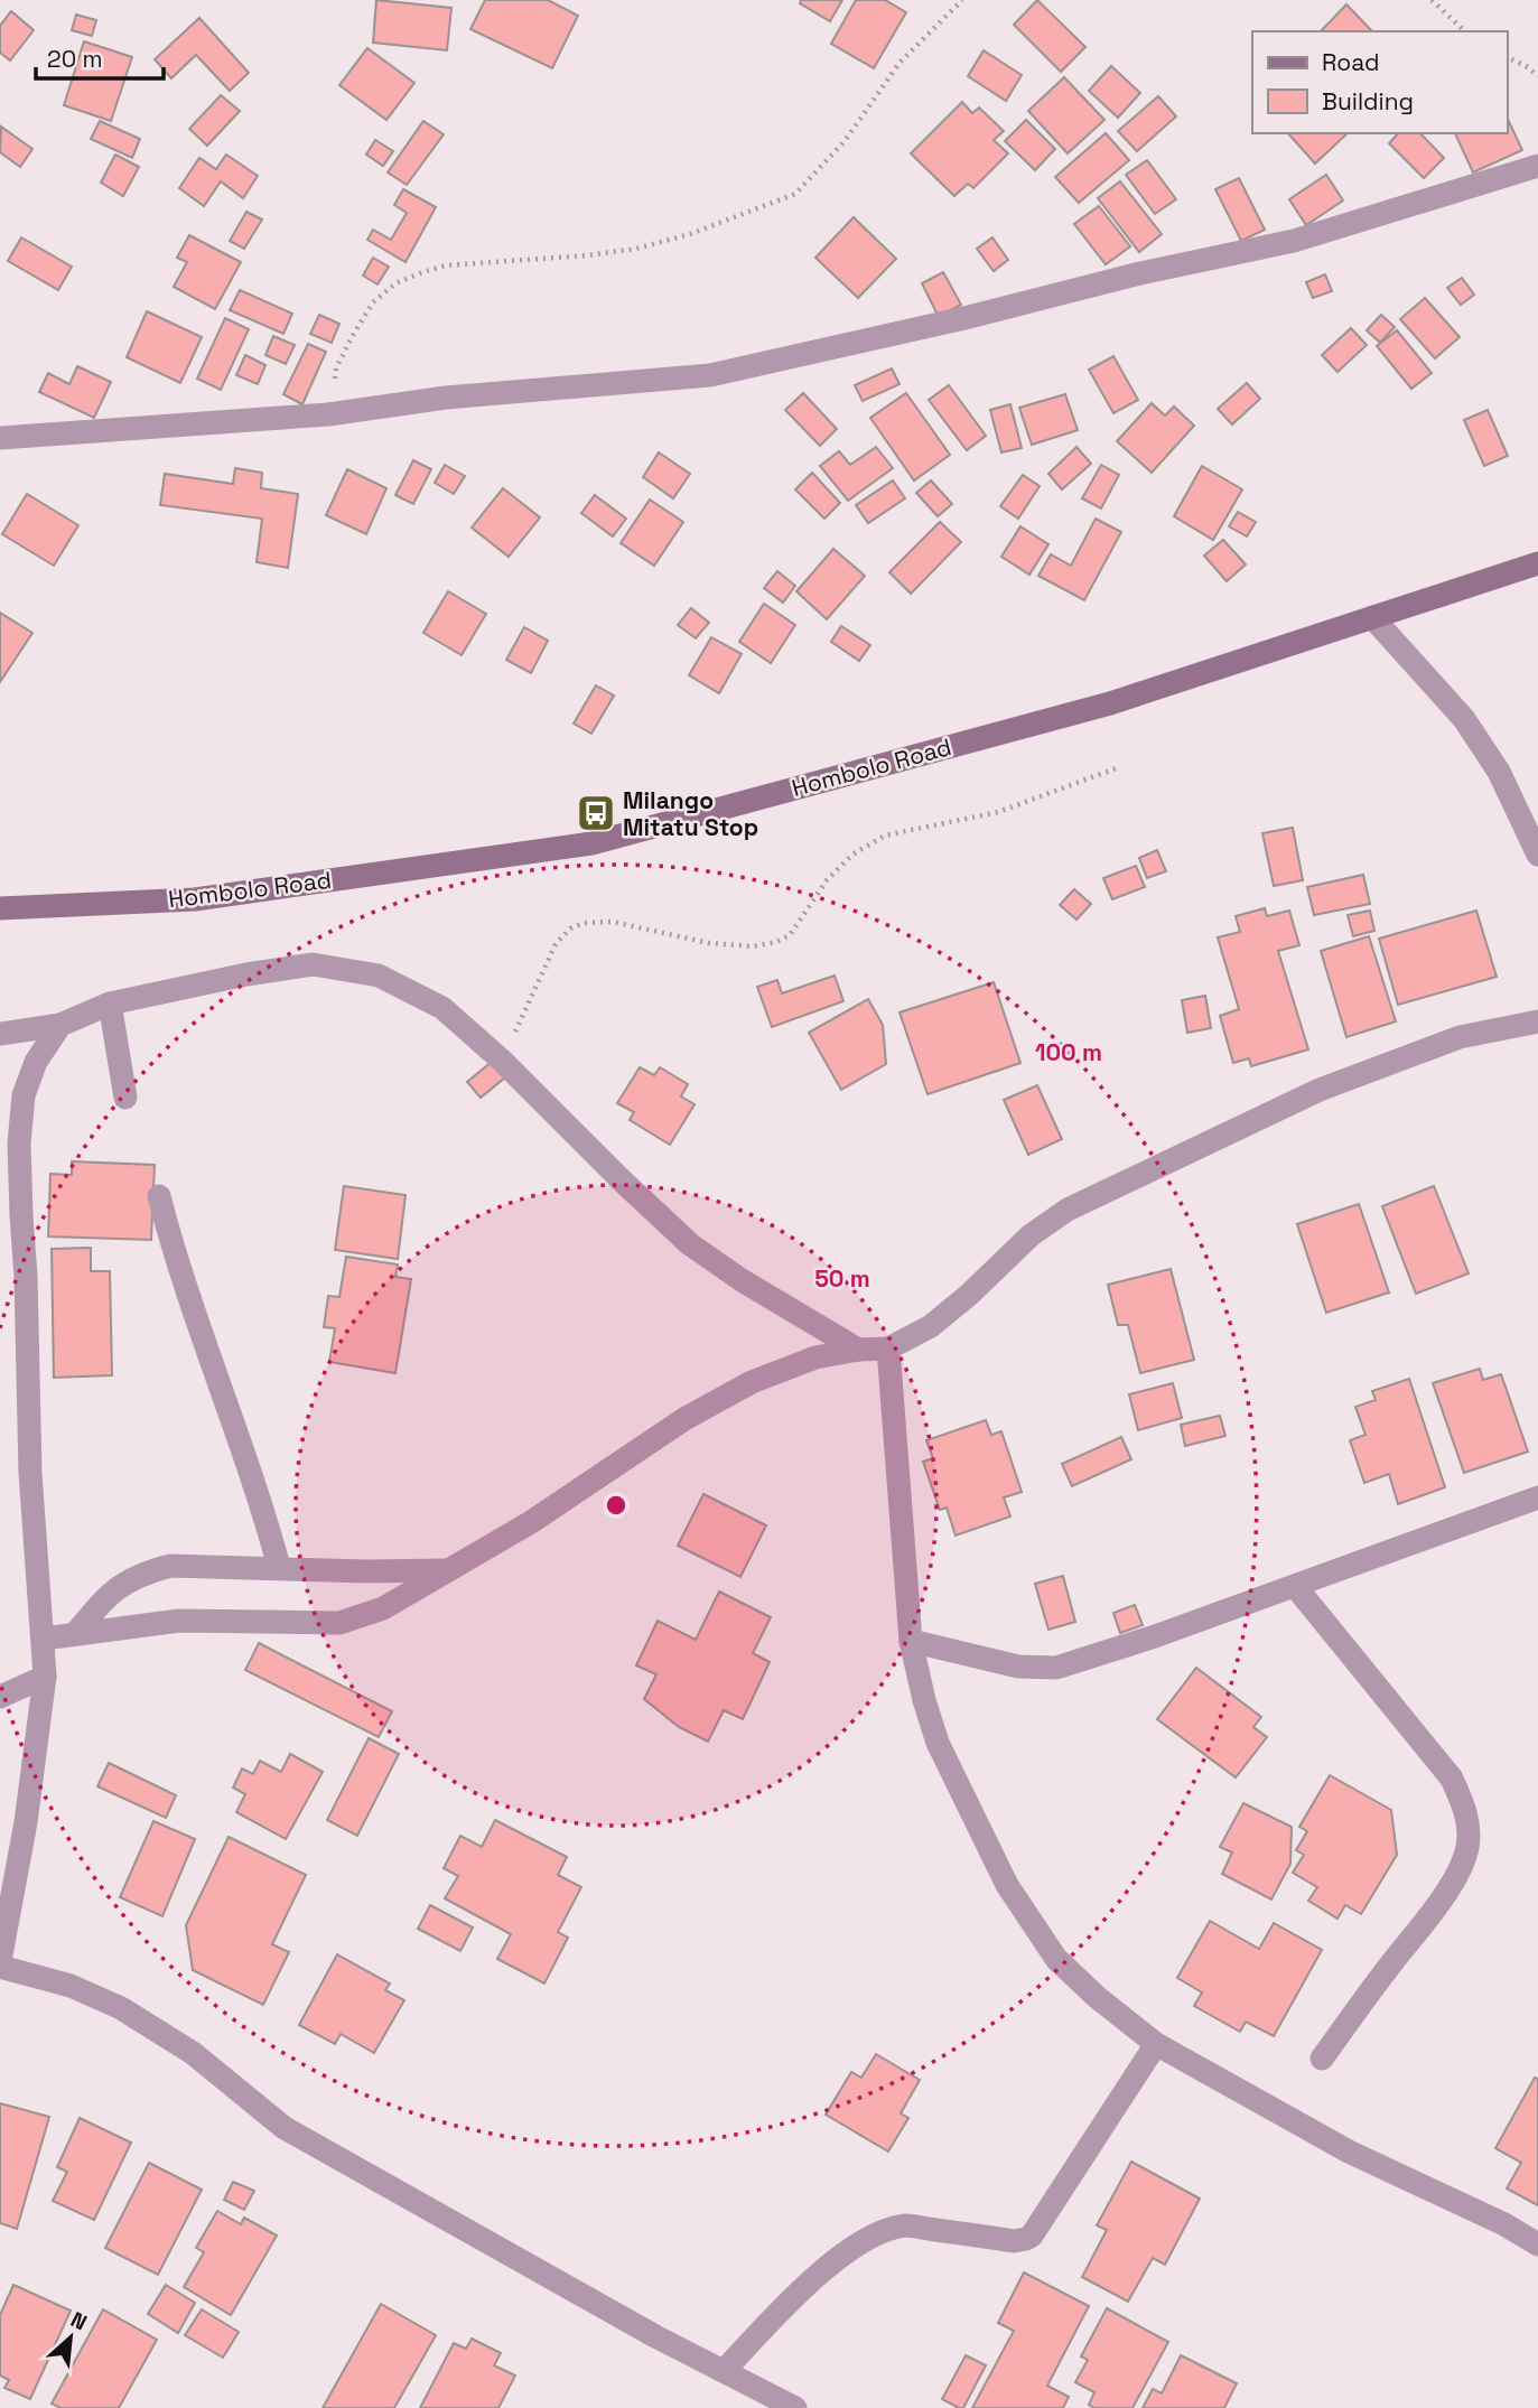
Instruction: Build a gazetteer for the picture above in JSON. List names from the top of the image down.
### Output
{
  "streets": {
    "street": ["Hombolo Road"]
  },
  "places": {
    "bus stop": ["Milango Mitatu Stop"]
  },
  "legend": ["Road", "Building"],
  "scale_bar": "20 m",
  "north": "top right",
  "rings": ["100 m", "50 m"]
}
